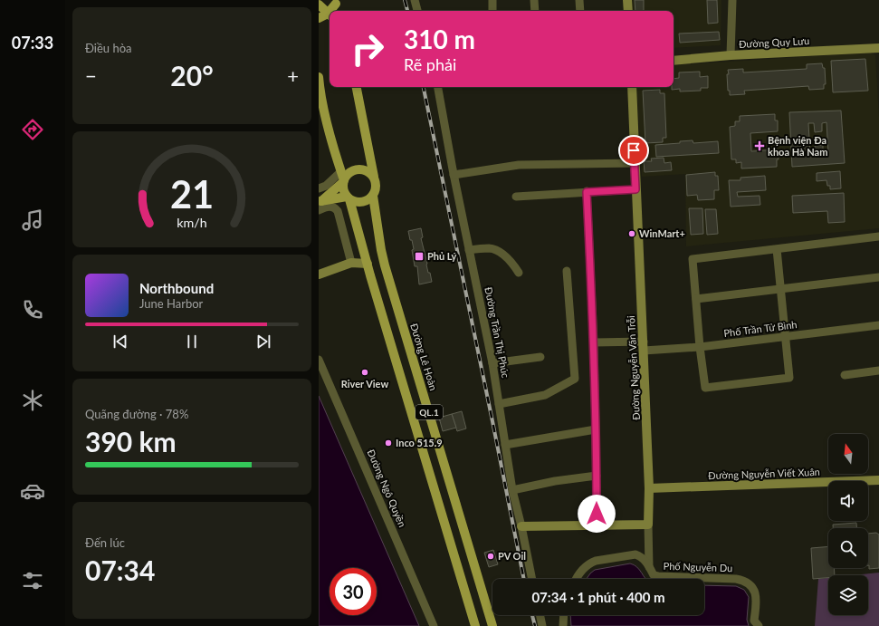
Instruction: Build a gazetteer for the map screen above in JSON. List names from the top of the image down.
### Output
{
  "streets": {
    "main road": ["Đường Lê Hoàn", "QL.1"],
    "street": [
      "Đường Quy Lưu",
      "Phố Trần Tử Bình",
      "Đường Trần Thị Phúc",
      "Đường Nguyễn Văn Trỗi",
      "Đường Nguyễn Viết Xuân",
      "Đường Ngô Quyền",
      "Phố Nguyễn Du"
    ]
  },
  "crossings": [
    ["Phố Trần Tử Bình", "Đường Nguyễn Văn Trỗi"],
    ["Đường Lê Hoàn", "QL.1"],
    ["Đường Nguyễn Văn Trỗi", "Đường Nguyễn Viết Xuân"],
    ["Đường Nguyễn Văn Trỗi", "Phố Nguyễn Du"]
  ],
  "places": {
    "health": ["Bệnh viện Đa khoa Hà Nam"],
    "other": [
      "WinMart+",
      "River View",
      "Inco 515.9",
      "PV Oil"
    ],
    "transit": ["Phủ Lý"]
  },
  "north": "top",
  "page": {
    "tabs": "07:33",
    "tile": [
      "Điều hòa",
      ["Quãng đường · 78%", "390 km"],
      ["Đến lúc", "07:34"]
    ],
    "turn": ["310 m", "Rẽ phải"],
    "heat": ["−", "20°", "+"],
    "song": ["Northbound", "June Harbor"],
    "limit": "30",
    "trip": "07:34 · 1 phút · 400 m",
    "gauge": ["21", "km/h"]
  }
}
